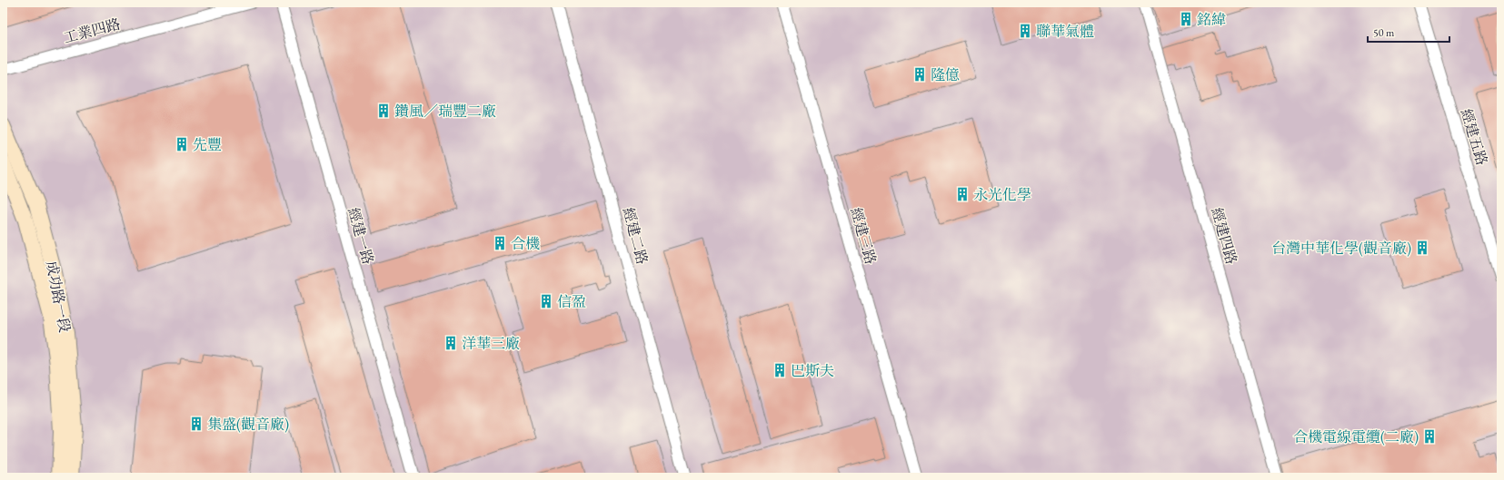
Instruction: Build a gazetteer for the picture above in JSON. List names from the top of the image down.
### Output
{
  "streets": {
    "street": [
      "工業四路",
      "經建五路",
      "經建一路",
      "經建二路",
      "經建三路",
      "經建四路",
      "成功路一段"
    ]
  },
  "places": {
    "building": [
      "銘緯",
      "聯華氣體",
      "隆億",
      "鑽風／瑞豐二廠",
      "先豐",
      "永光化學",
      "合機",
      "台灣中華化學(觀音廠)",
      "信盈",
      "洋華三廠",
      "巴斯夫",
      "集盛(觀音廠)",
      "合機電線電纜(二廠)"
    ]
  },
  "scale_bar": "50 m"
}
